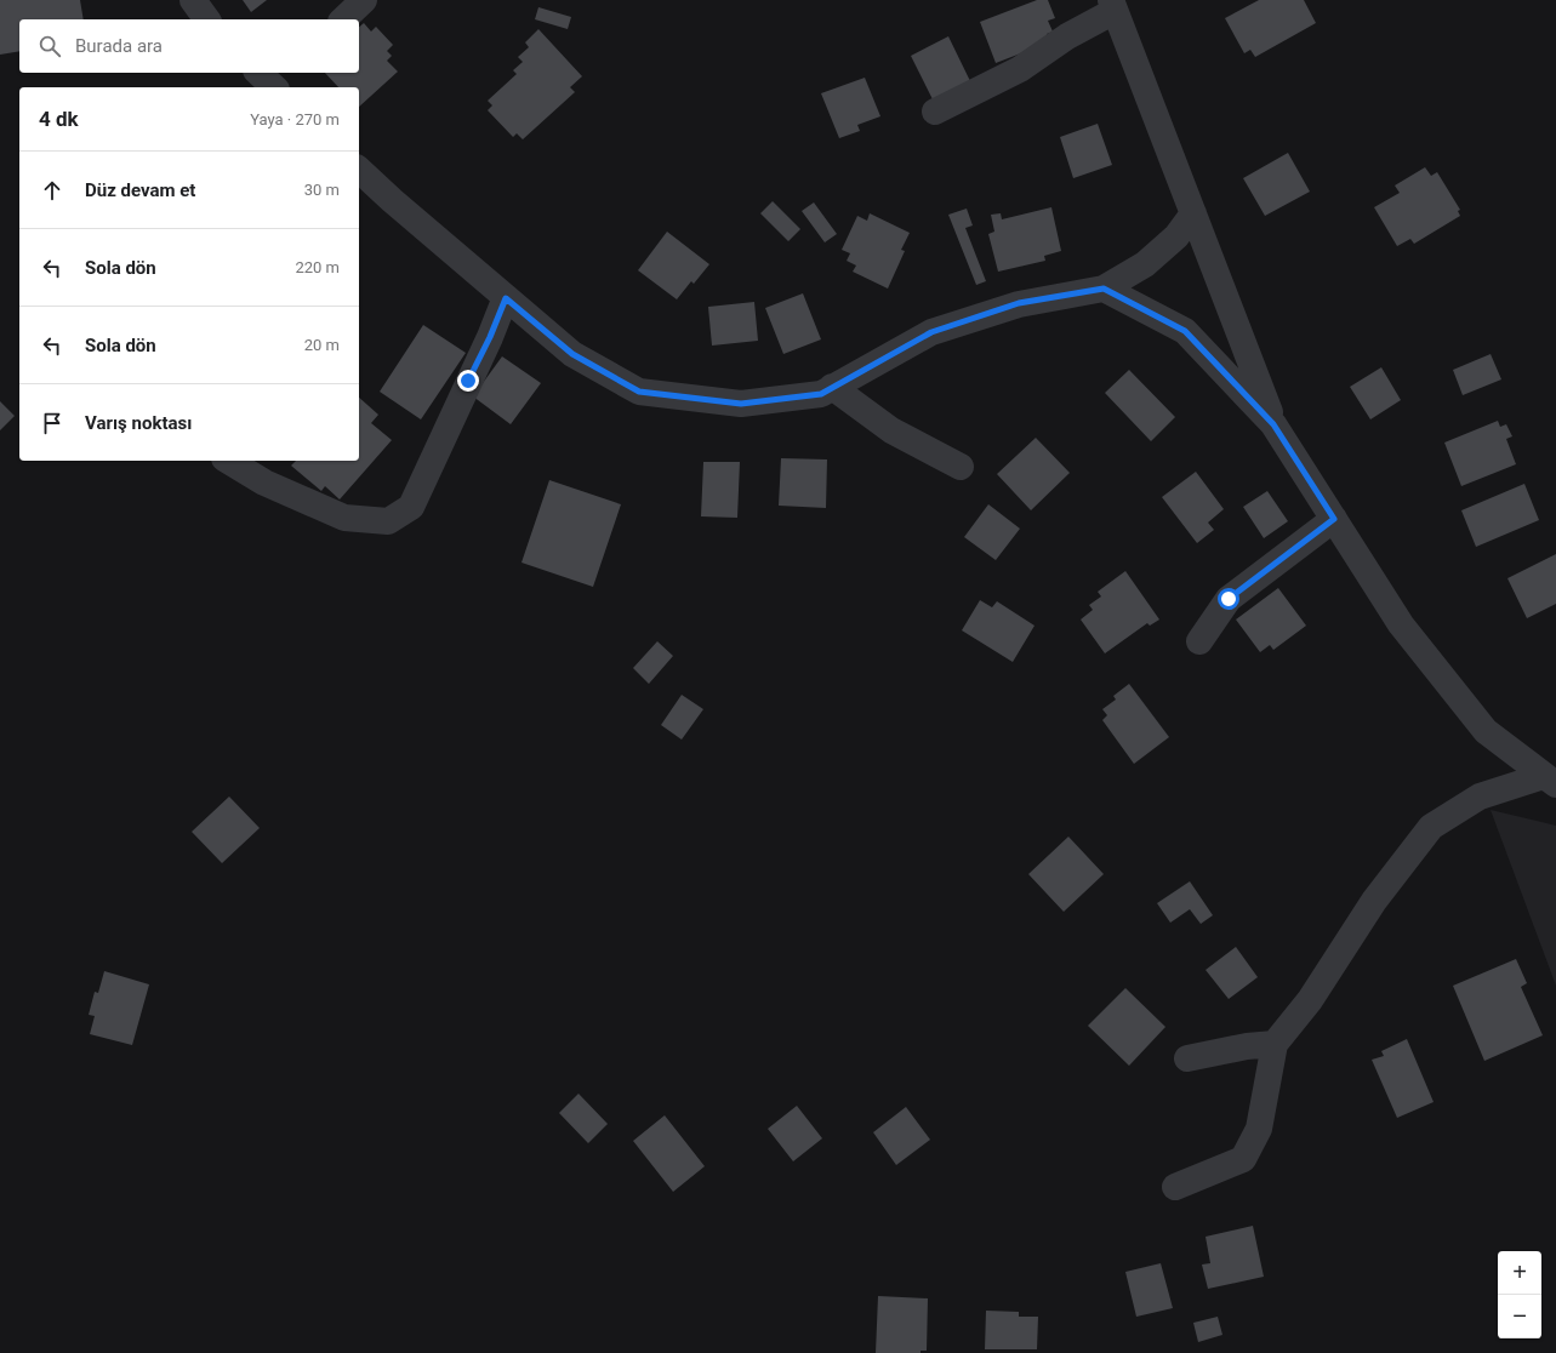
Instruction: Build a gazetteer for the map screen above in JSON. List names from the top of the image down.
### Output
{
  "page": {
    "search": "Burada ara",
    "heading": ["4 dk", "Yaya · 270 m"],
    "list": [
      ["Düz devam et", "30 m"],
      ["Sola dön", "220 m"],
      ["Sola dön", "20 m"],
      "Varış noktası"
    ],
    "map_buttons": ["+", "−"]
  }
}
